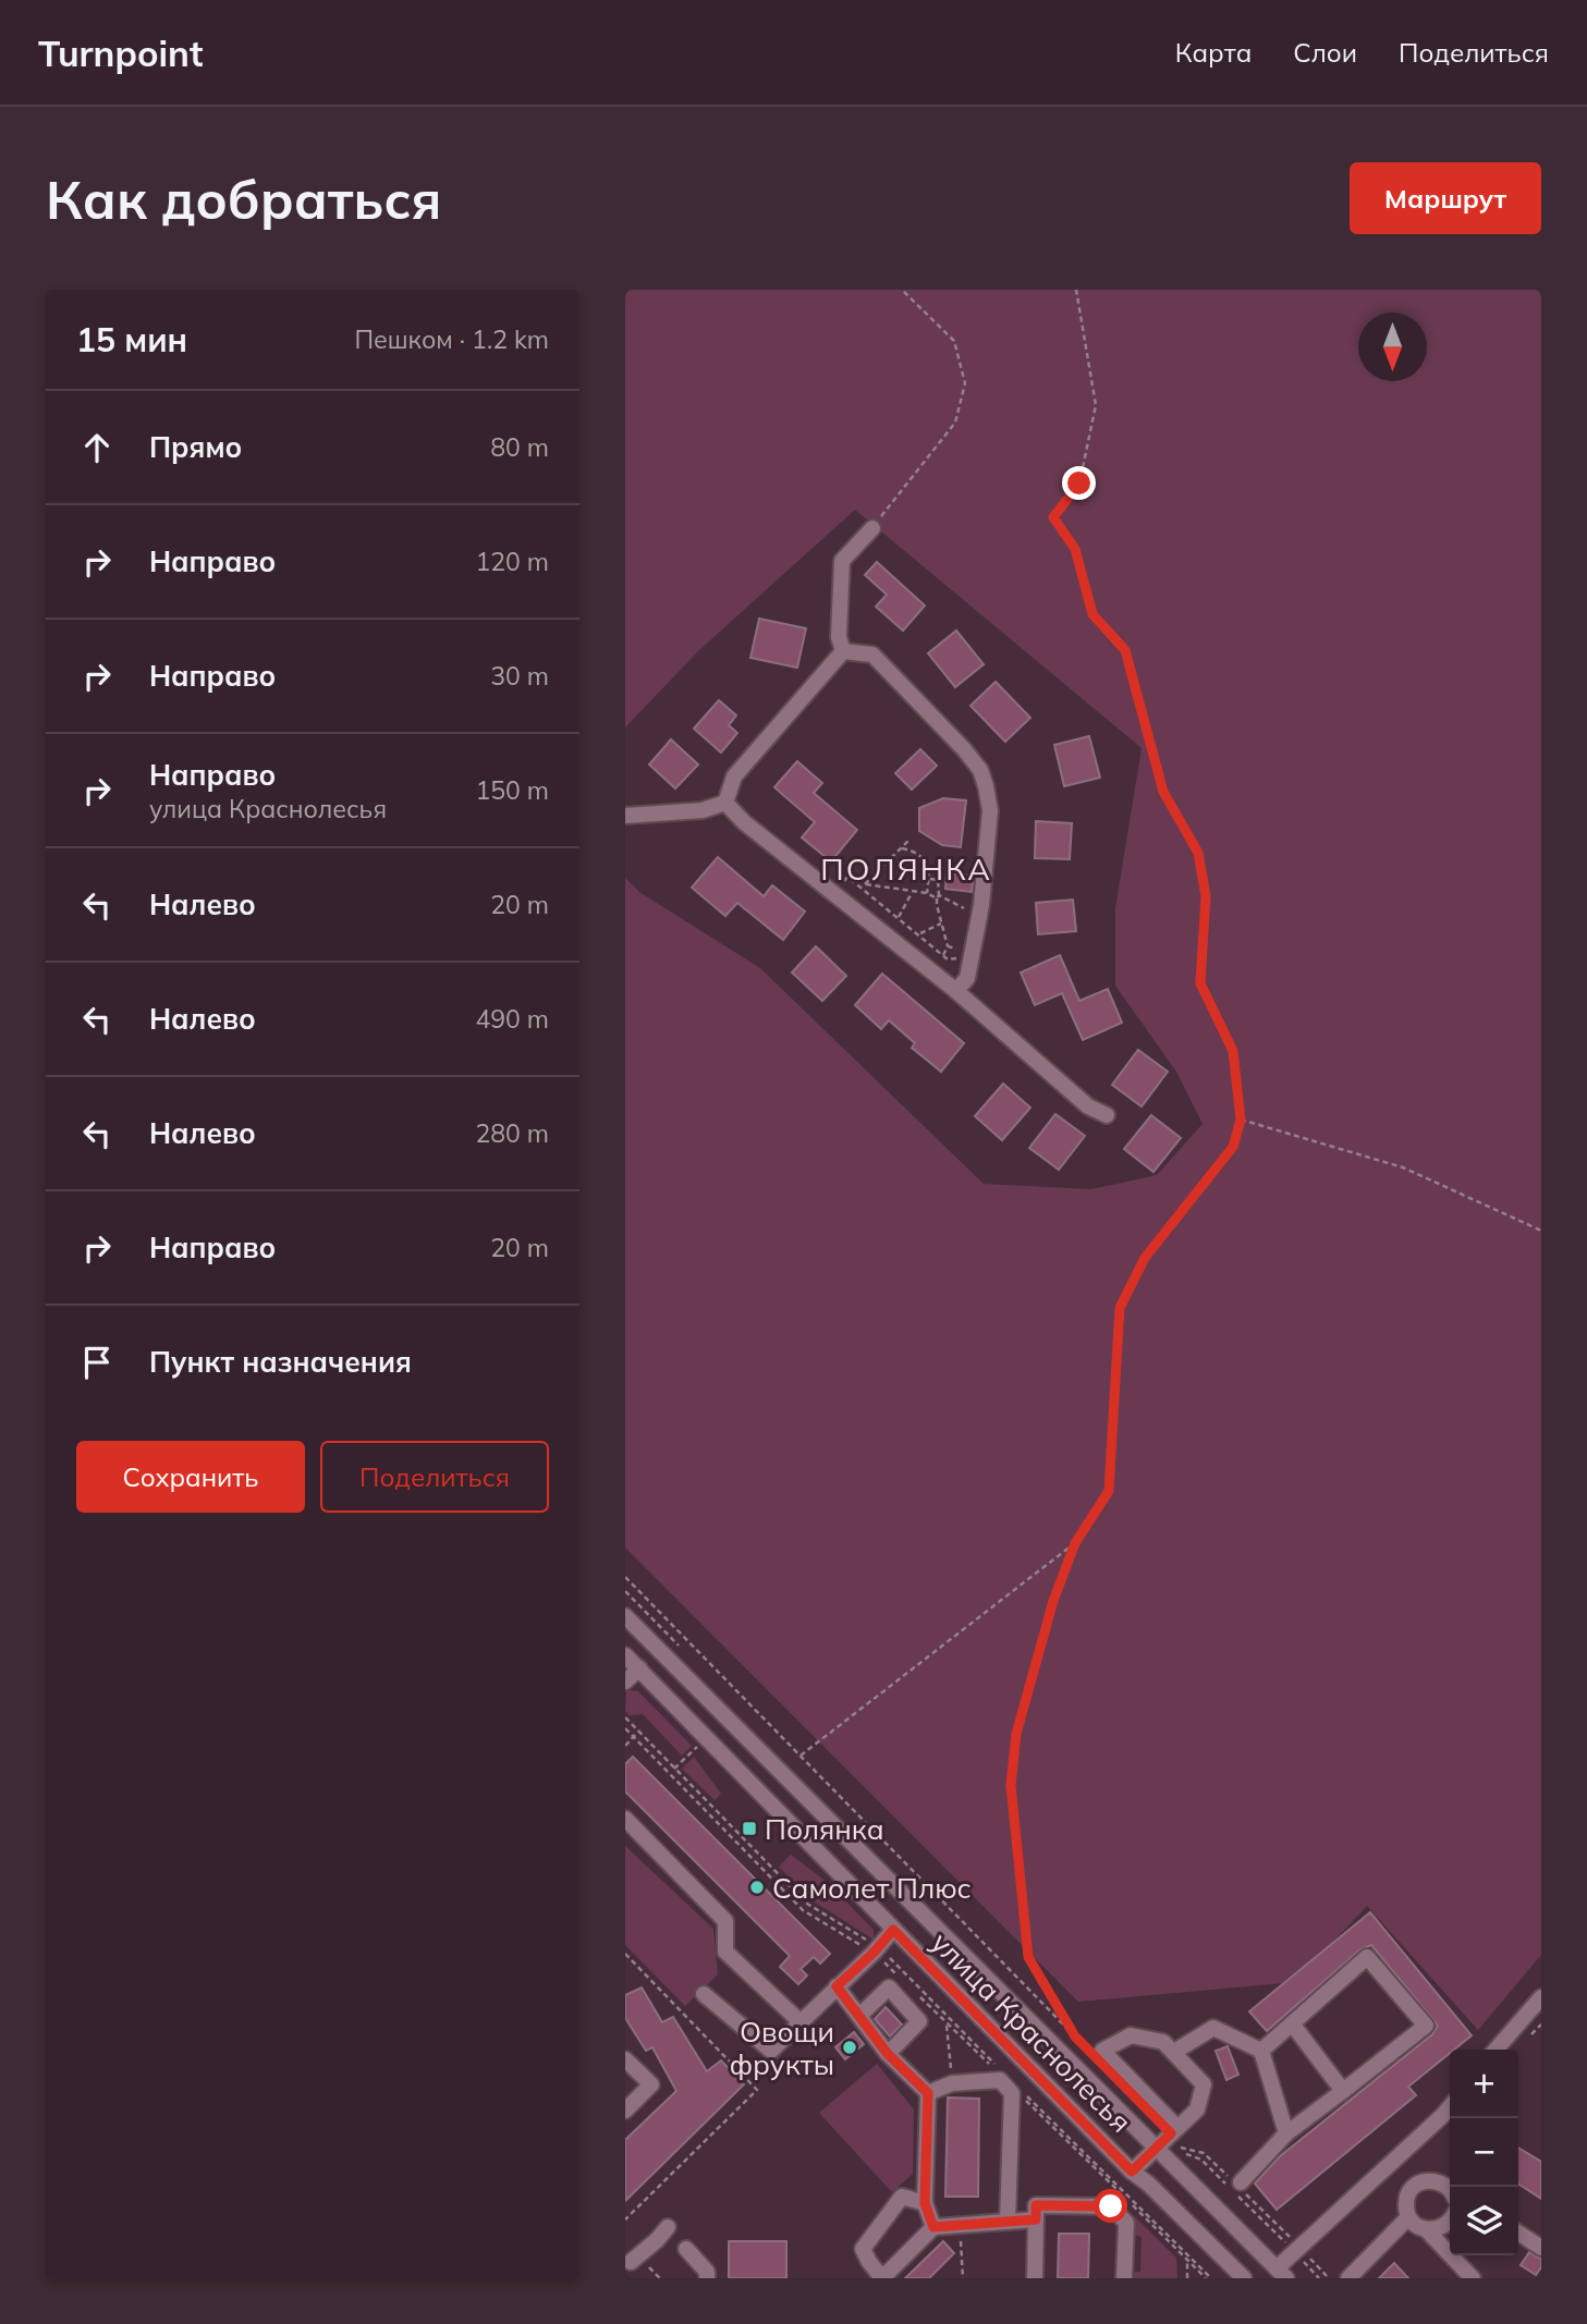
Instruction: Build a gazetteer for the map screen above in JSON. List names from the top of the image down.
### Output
{
  "streets": {
    "street": ["улица Краснолесья"]
  },
  "districts": ["ПОЛЯНКА"],
  "places": {
    "transit": ["Полянка"],
    "other": ["Самолет Плюс", "Овощи фрукты"]
  },
  "north": "bottom",
  "page": {
    "header": "Turnpoint",
    "nav": ["Карта", "Слои", "Поделиться"],
    "buttons": [
      "Маршрут",
      ["Сохранить", "Поделиться"]
    ],
    "title": "Как добраться",
    "heading": ["15 мин", "Пешком · 1.2 km"],
    "list": [
      ["Прямо", "80 m"],
      ["Направо", "120 m"],
      ["Направо", "30 m"],
      ["Направо", "улица Краснолесья", "150 m"],
      ["Налево", "20 m"],
      ["Налево", "490 m"],
      ["Налево", "280 m"],
      ["Направо", "20 m"],
      "Пункт назначения"
    ],
    "map_buttons": ["+", "−"]
  }
}
